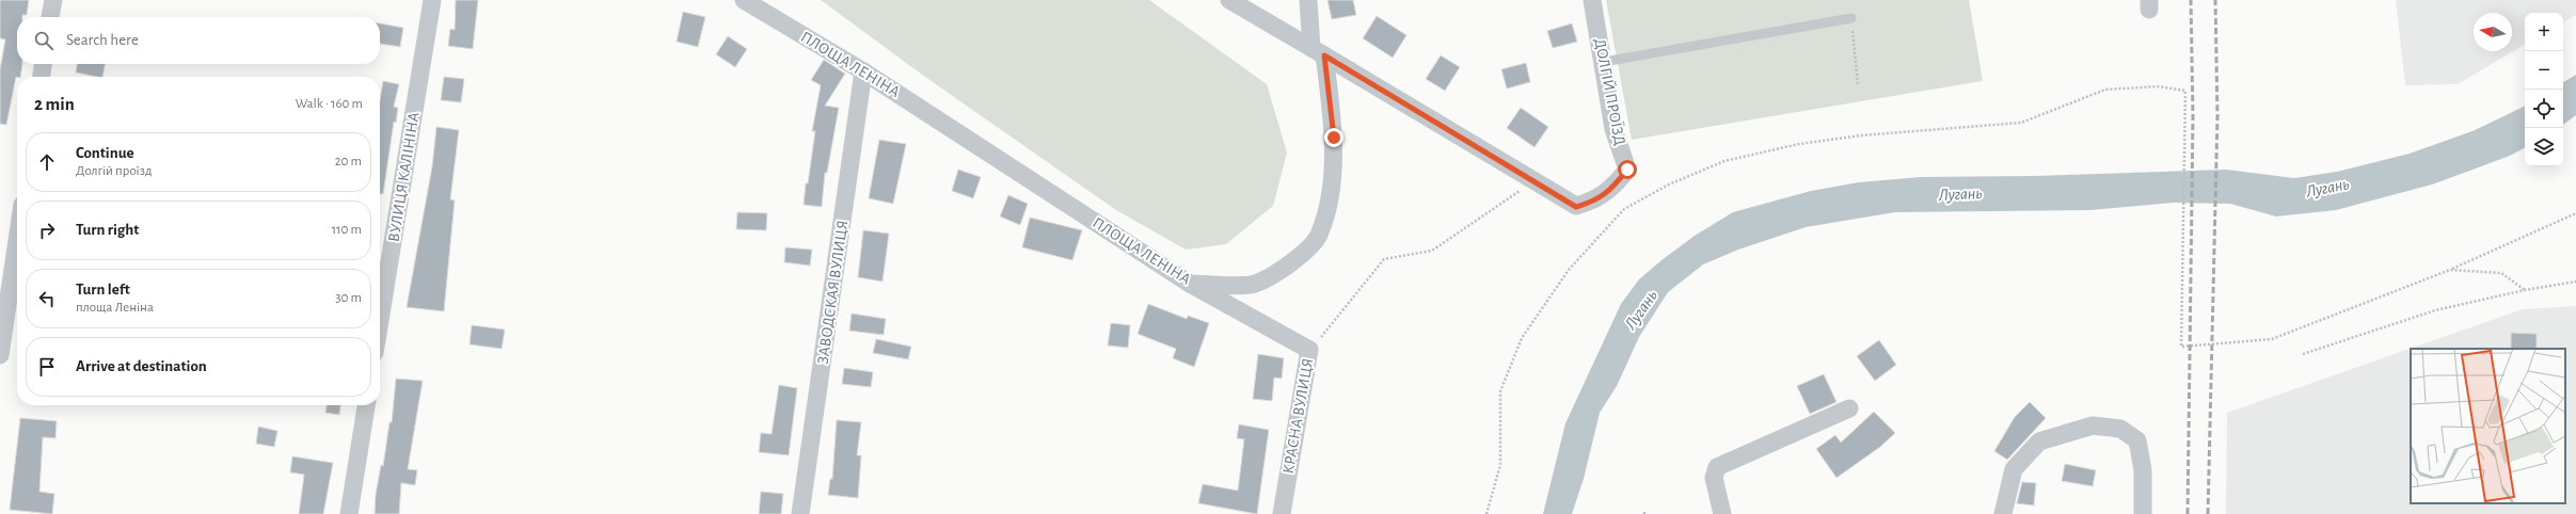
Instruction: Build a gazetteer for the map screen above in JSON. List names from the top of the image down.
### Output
{
  "streets": {
    "street": [
      "ПЛОЩА ЛЕНІНА",
      "ДОЛГІЙ ПРОЇЗД",
      "ВУЛИЦЯ КАЛІНІНА",
      "ЗАВОДСКАЯ ВУЛИЦЯ",
      "КРАСНА ВУЛИЦЯ"
    ]
  },
  "crossings": [
    ["ПЛОЩА ЛЕНІНА", "ЗАВОДСКАЯ ВУЛИЦЯ"],
    ["ПЛОЩА ЛЕНІНА", "КРАСНА ВУЛИЦЯ"]
  ],
  "water": ["Лугань"],
  "north": "left",
  "page": {
    "map_buttons": ["+", "−"],
    "search": "Search here",
    "heading": ["2 min", "Walk · 160 m"],
    "list": [
      ["Continue", "Долгій проїзд", "20 m"],
      ["Turn right", "110 m"],
      ["Turn left", "площа Леніна", "30 m"],
      "Arrive at destination"
    ]
  }
}
